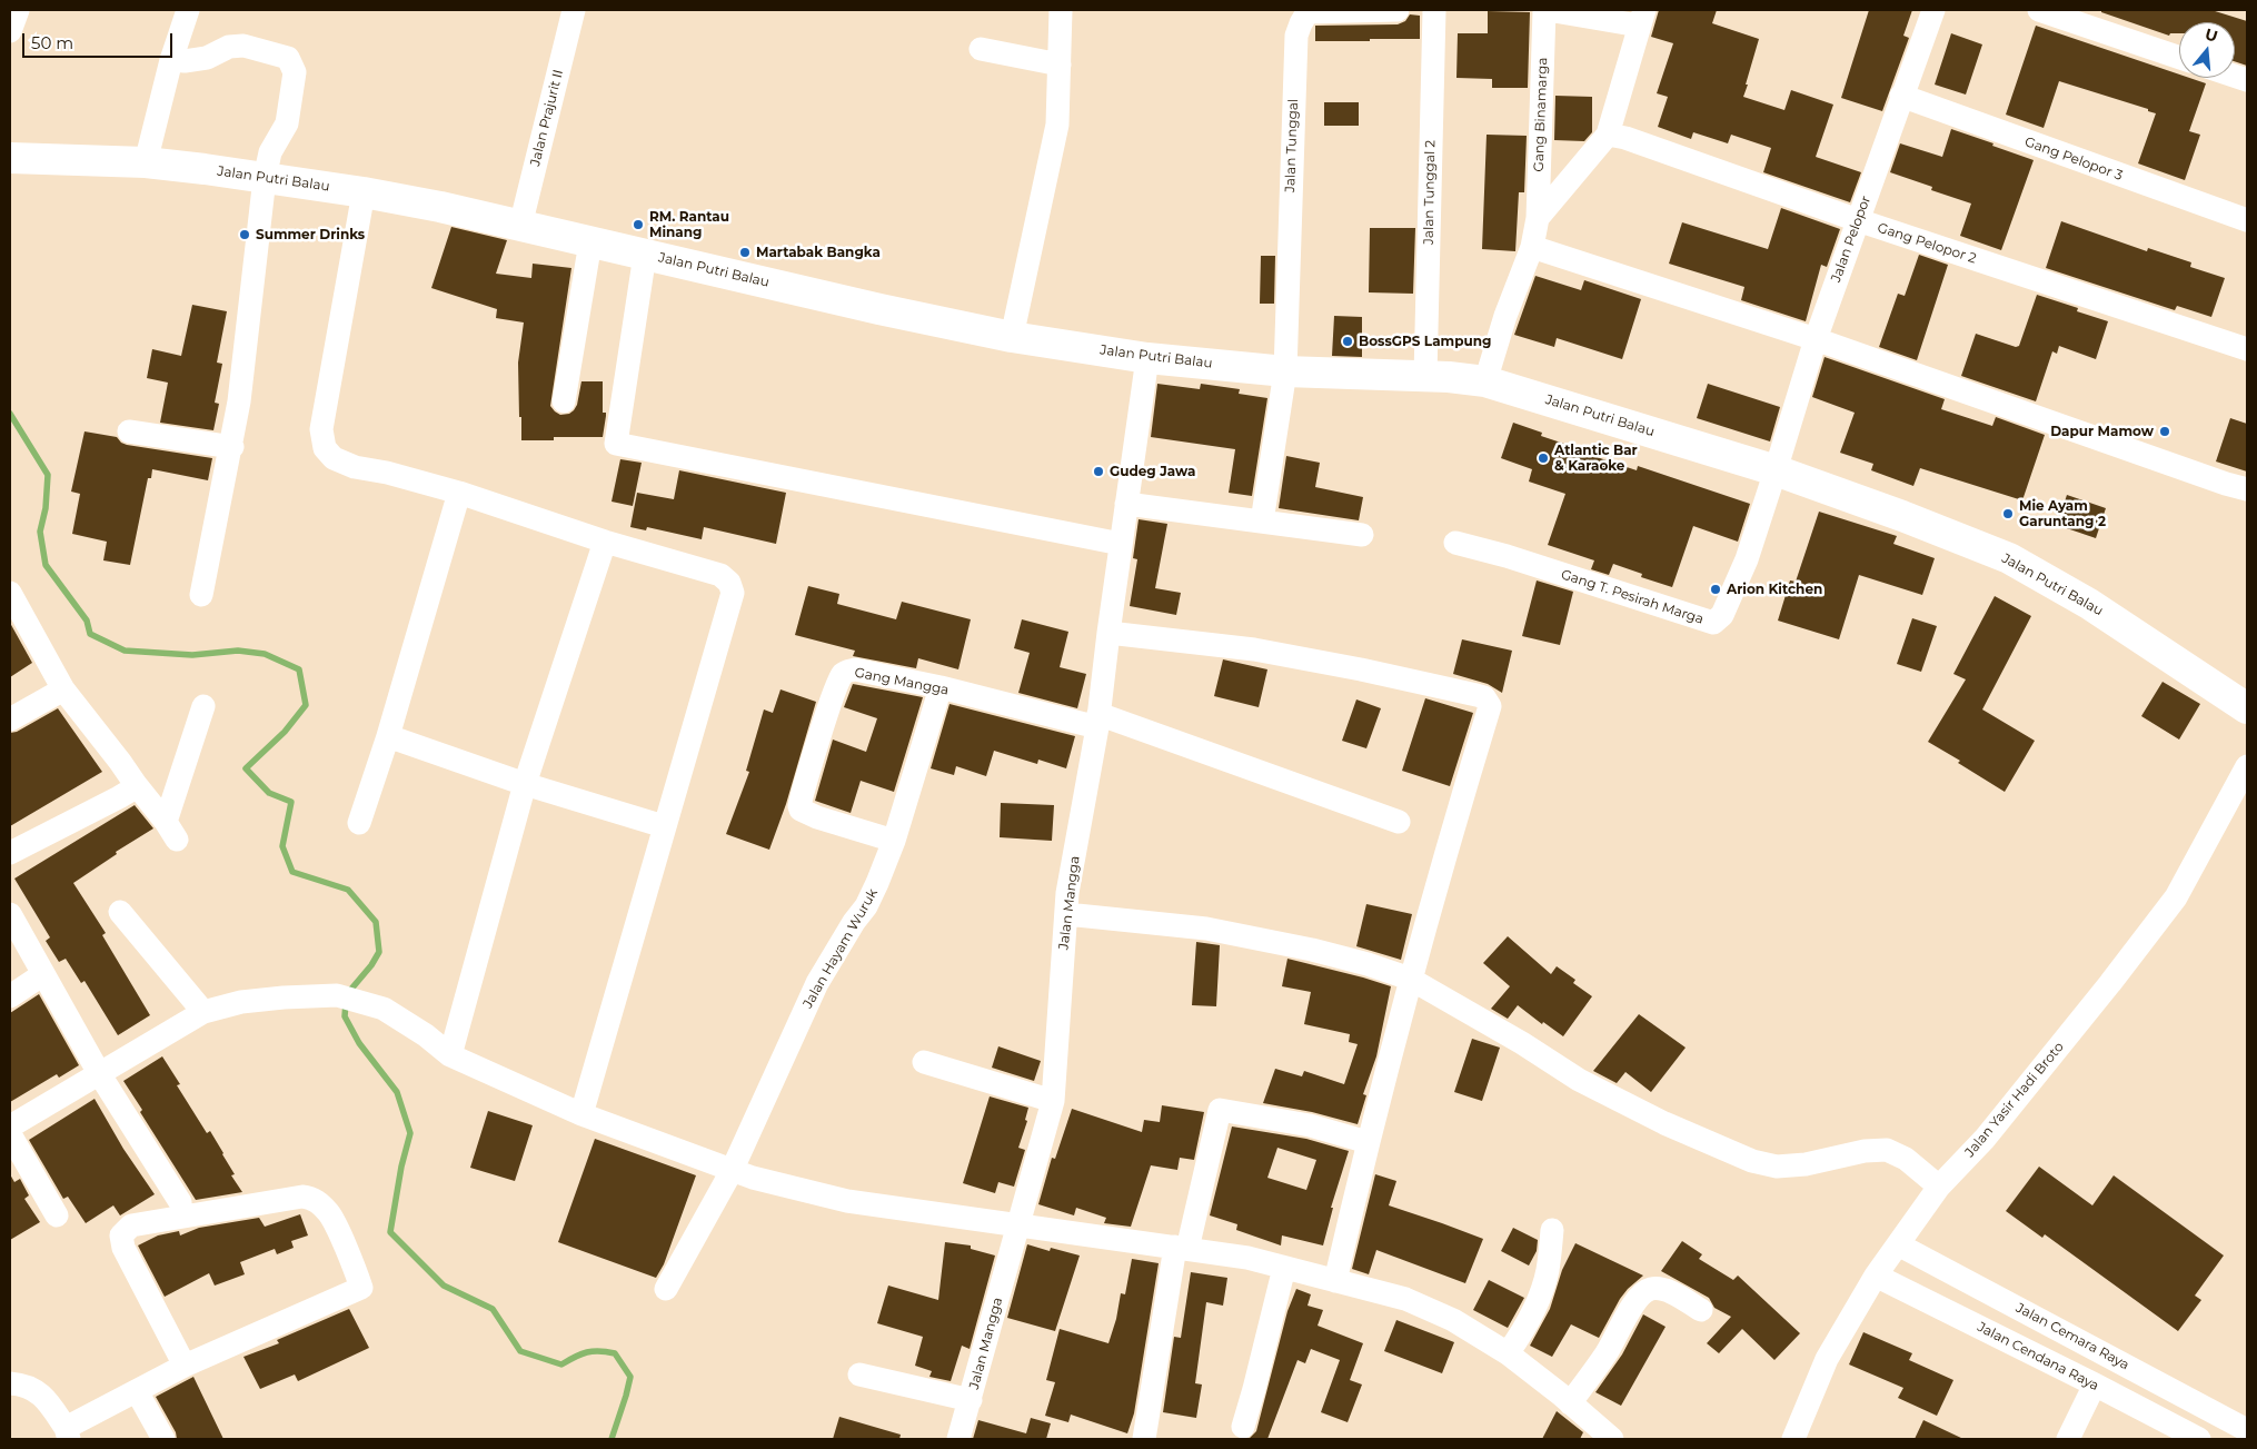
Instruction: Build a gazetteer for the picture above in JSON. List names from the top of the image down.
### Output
{
  "streets": {
    "main road": ["Jalan Putri Balau"],
    "street": [
      "Gang Binamarga",
      "Jalan Prajurit II",
      "Jalan Tunggal",
      "Gang Pelopor 3",
      "Jalan Tunggal 2",
      "Jalan Pelopor",
      "Gang Pelopor 2",
      "Gang T. Pesirah Marga",
      "Gang Mangga",
      "Jalan Mangga",
      "Jalan Hayam Wuruk",
      "Jalan Yasir Hadi Broto",
      "Jalan Cemara Raya",
      "Jalan Cendana Raya"
    ]
  },
  "crossings": [
    ["Gang Binamarga", "Jalan Putri Balau"],
    ["Jalan Prajurit II", "Jalan Putri Balau"],
    ["Jalan Tunggal", "Jalan Putri Balau"],
    ["Gang Pelopor 3", "Jalan Pelopor"],
    ["Jalan Putri Balau", "Jalan Tunggal 2"],
    ["Jalan Putri Balau", "Jalan Pelopor"],
    ["Jalan Putri Balau", "Gang T. Pesirah Marga"],
    ["Jalan Putri Balau", "Jalan Mangga"],
    ["Jalan Pelopor", "Gang Pelopor 2"],
    ["Jalan Pelopor", "Gang T. Pesirah Marga"],
    ["Gang Mangga", "Jalan Mangga"],
    ["Gang Mangga", "Jalan Hayam Wuruk"],
    ["Jalan Yasir Hadi Broto", "Jalan Cemara Raya"],
    ["Jalan Yasir Hadi Broto", "Jalan Cendana Raya"]
  ],
  "places": [
    "RM. Rantau Minang",
    "Summer Drinks",
    "Martabak Bangka",
    "BossGPS Lampung",
    "Dapur Mamow",
    "Atlantic Bar & Karaoke",
    "Gudeg Jawa",
    "Mie Ayam Garuntang 2",
    "Arion Kitchen"
  ],
  "scale_bar": "50 m",
  "north": "top"
}
